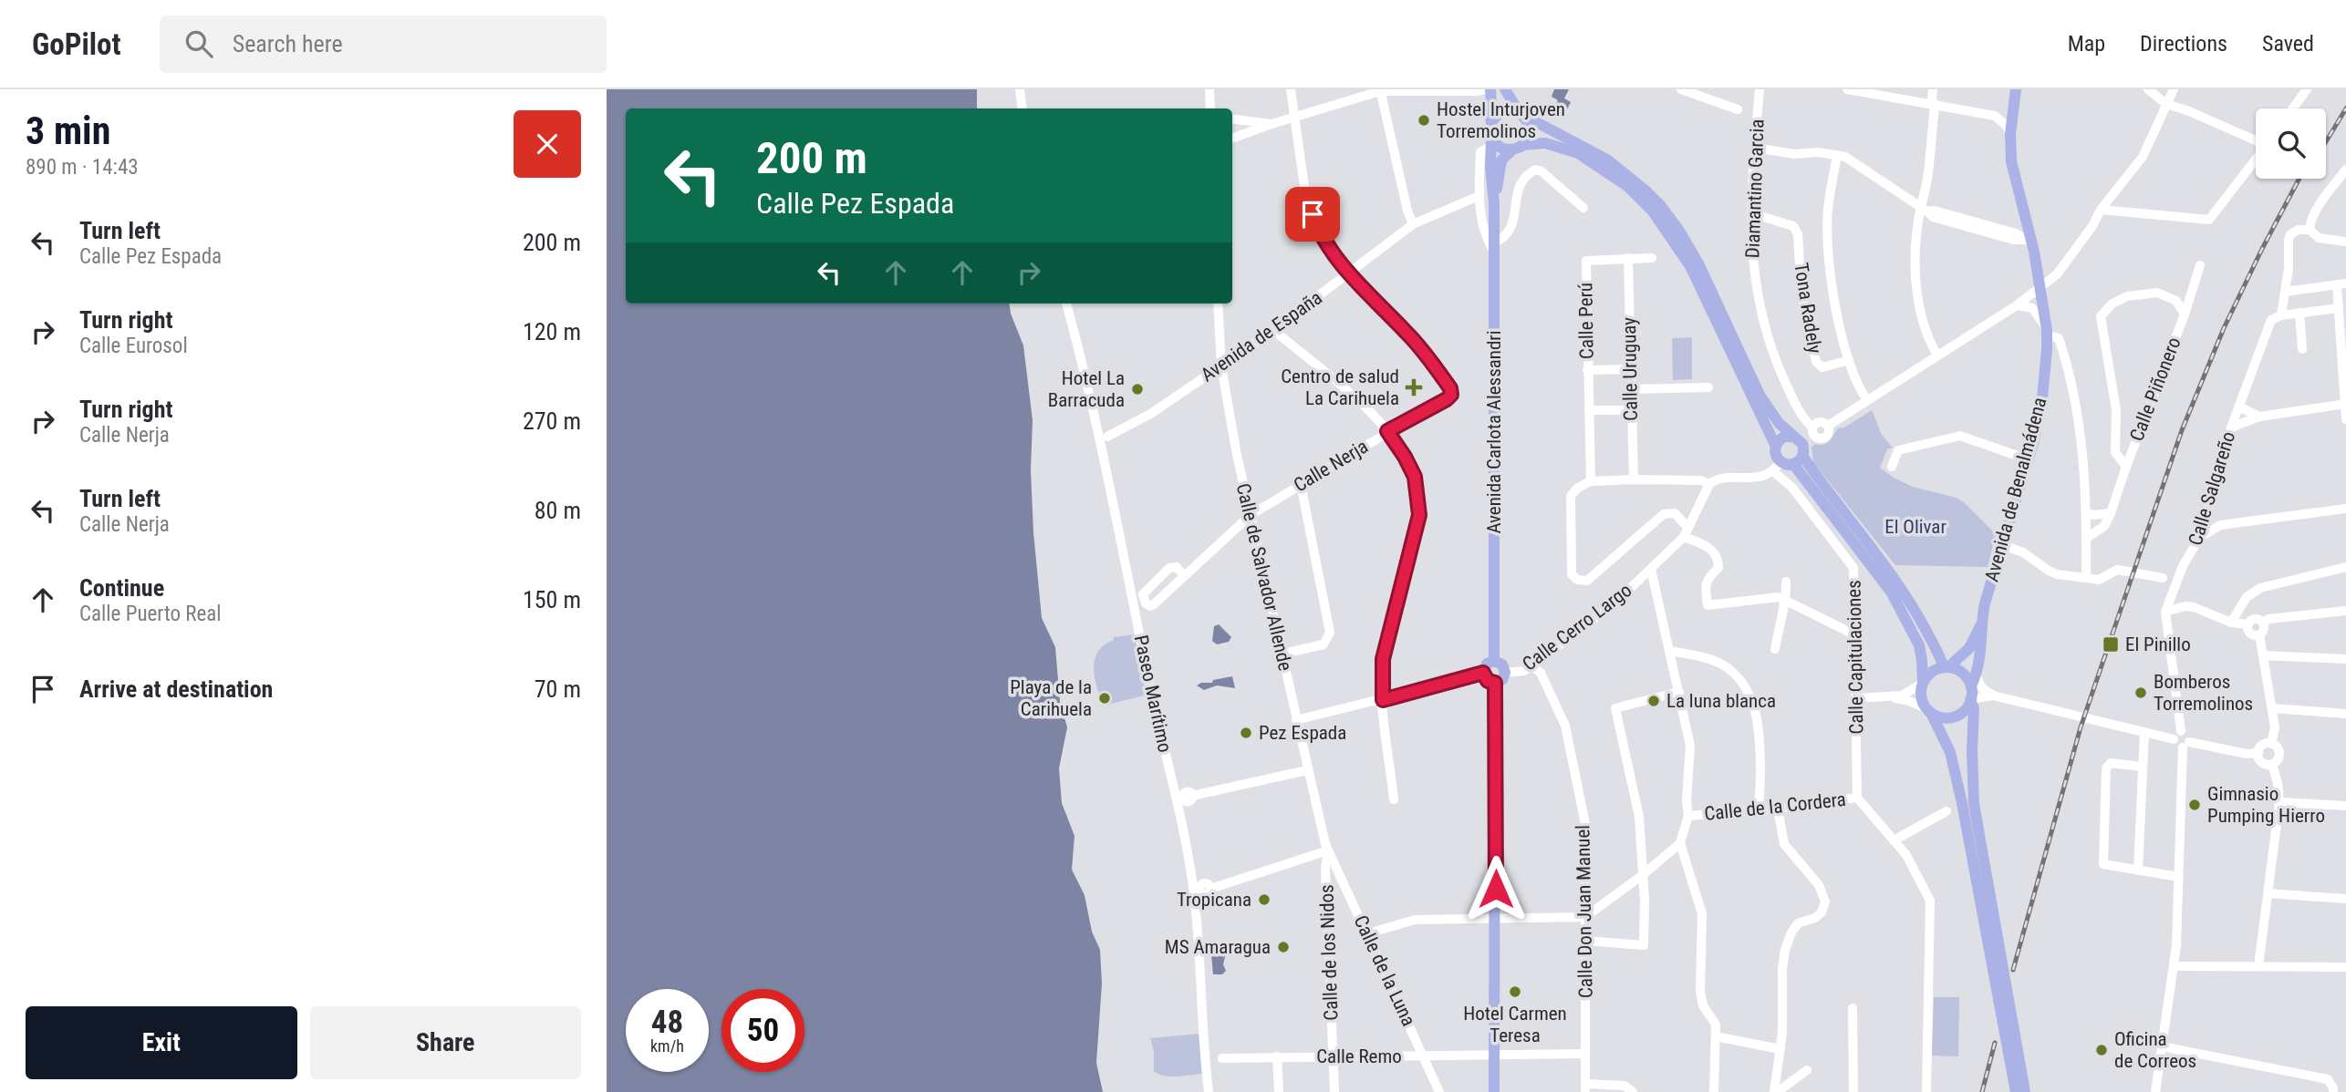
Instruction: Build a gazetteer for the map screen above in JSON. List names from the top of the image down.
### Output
{
  "streets": {
    "main road": ["Avenida Carlota Alessandri", "Avenida de Benalmádena"],
    "street": [
      "Diamantino Garcia",
      "Tona Radely",
      "Calle Perú",
      "Avenida de España",
      "Calle Uruguay",
      "Calle Piñonero",
      "Calle Nerja",
      "Calle Salgareño",
      "Calle de Salvador Allende",
      "Calle Cerro Largo",
      "Calle Capitulaciones",
      "Paseo Marítimo",
      "Calle de la Cordera",
      "Calle Don Juan Manuel",
      "Calle de los Nidos",
      "Calle de la Luna",
      "Calle Remo"
    ]
  },
  "crossings": [
    ["Diamantino Garcia", "Tona Radely"],
    ["Calle Perú", "Calle Uruguay"],
    ["Avenida de España", "Calle Nerja"],
    ["Avenida de España", "Calle de Salvador Allende"],
    ["Avenida Carlota Alessandri", "Calle Cerro Largo"],
    ["Calle Nerja", "Calle de Salvador Allende"],
    ["Calle de Salvador Allende", "Calle de los Nidos"],
    ["Calle de Salvador Allende", "Calle de la Luna"],
    ["Calle Cerro Largo", "Calle Don Juan Manuel"],
    ["Calle Capitulaciones", "Calle de la Cordera"],
    ["Calle Don Juan Manuel", "Calle Remo"],
    ["Calle de los Nidos", "Calle de la Luna"],
    ["Calle de los Nidos", "Calle Remo"],
    ["Calle de la Luna", "Calle Remo"]
  ],
  "parks": ["El Olivar"],
  "places": {
    "other": [
      "Hostel Inturjoven Torremolinos",
      "Hotel La Barracuda",
      "Bomberos Torremolinos",
      "Playa de la Carihuela",
      "La luna blanca",
      "Pez Espada",
      "Gimnasio Pumping Hierro",
      "Tropicana",
      "MS Amaragua",
      "Hotel Carmen Teresa",
      "Oficina de Correos"
    ],
    "health": ["Centro de salud La Carihuela"],
    "transit": ["El Pinillo"]
  },
  "page": {
    "header": "GoPilot",
    "search": "Search here",
    "nav": ["Map", "Directions", "Saved"],
    "heading": ["3 min", "890 m · 14:43"],
    "turn": ["200 m", "Calle Pez Espada"],
    "list": [
      {
        "name": "Turn left",
        "note": "Calle Pez Espada",
        "value": "200 m"
      },
      {
        "name": "Turn right",
        "note": "Calle Eurosol",
        "value": "120 m"
      },
      {
        "name": "Turn right",
        "note": "Calle Nerja",
        "value": "270 m"
      },
      {
        "name": "Turn left",
        "note": "Calle Nerja",
        "value": "80 m"
      },
      {
        "name": "Continue",
        "note": "Calle Puerto Real",
        "value": "150 m"
      },
      {
        "name": "Arrive at destination",
        "value": "70 m"
      }
    ],
    "speed": "48 km/h",
    "limit": "50",
    "buttons": ["Exit", "Share"]
  }
}
